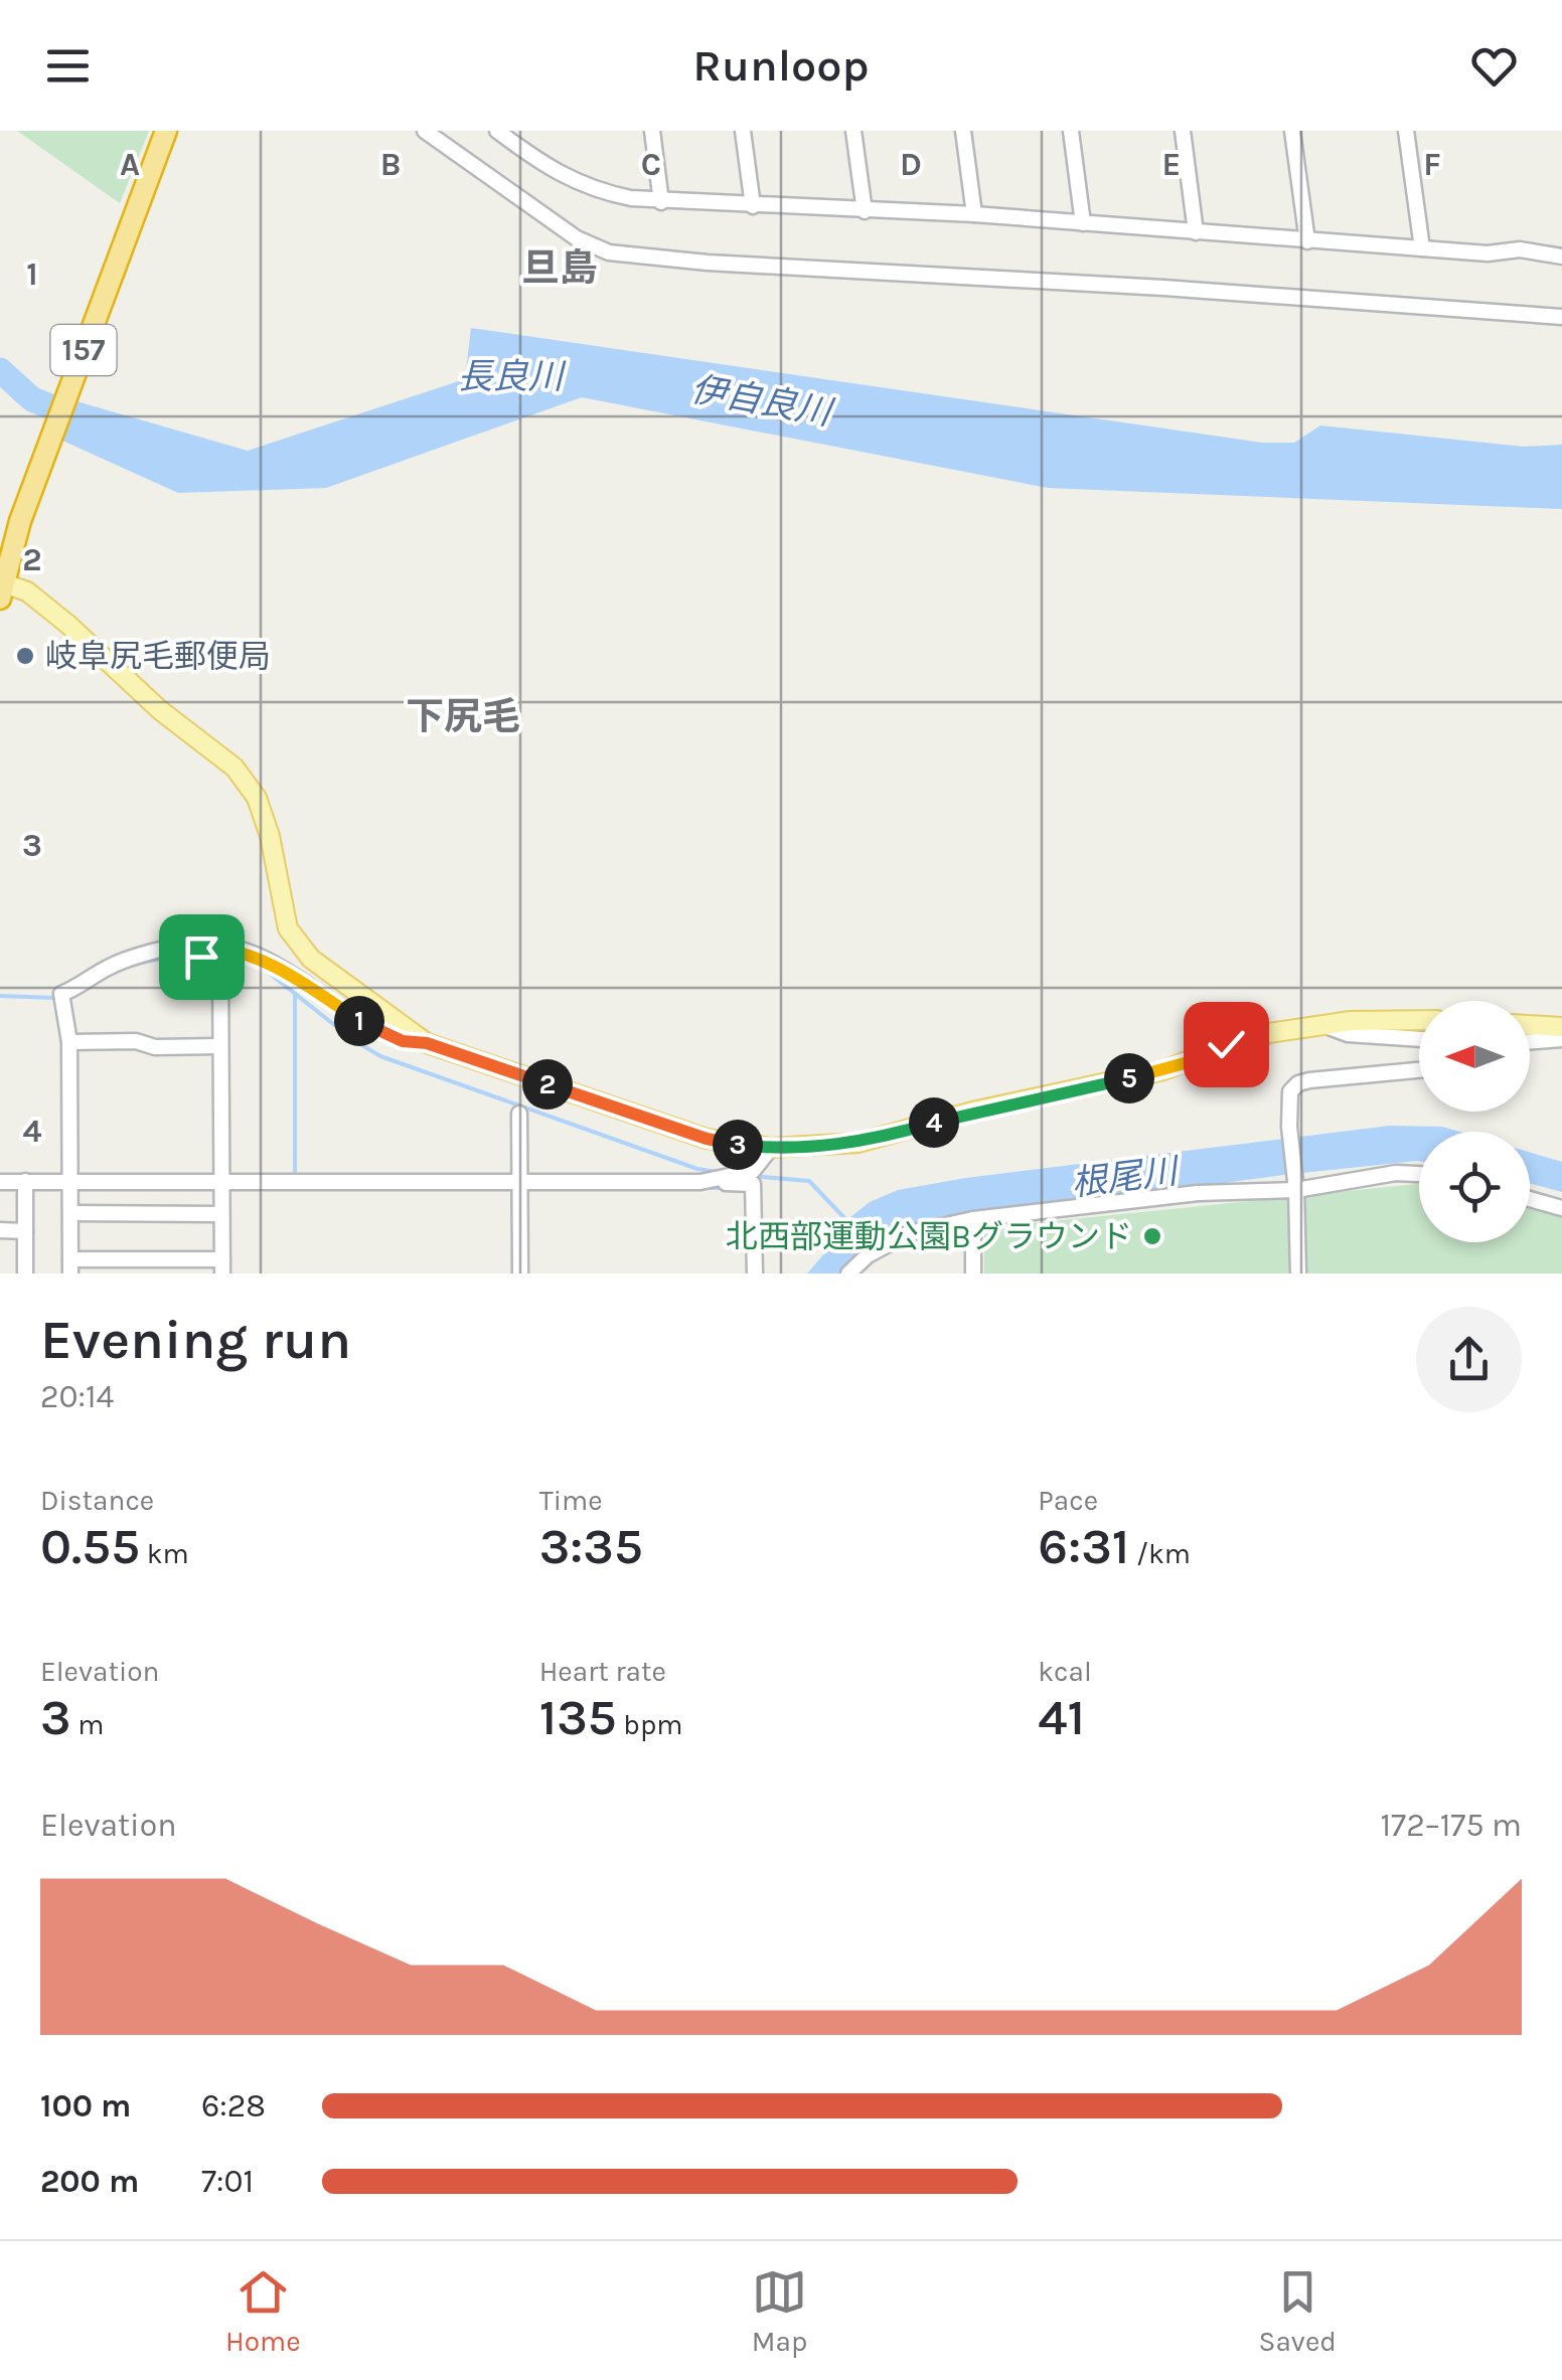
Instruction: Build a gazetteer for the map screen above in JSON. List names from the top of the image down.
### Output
{
  "streets": {
    "highway": ["157"]
  },
  "districts": ["旦島", "下尻毛"],
  "water": ["長良川", "伊自良川", "根尾川"],
  "places": ["岐阜尻毛郵便局", "北西部運動公園Bグラウンド"],
  "north": "left",
  "page": {
    "header": "Runloop",
    "pins": [
      "1",
      "5",
      "2",
      "4",
      "3"
    ],
    "heading": ["Evening run", "20:14"],
    "stats": [
      ["Distance", "0.55 km"],
      ["Time", "3:35"],
      ["Pace", "6:31 /km"],
      ["Elevation", "3 m"],
      ["Heart rate", "135 bpm"],
      ["kcal", "41"]
    ],
    "chart": ["Elevation", "172–175 m"],
    "list": [
      {
        "name": "100 m",
        "note": "6:28"
      },
      {
        "name": "200 m",
        "note": "7:01"
      }
    ],
    "tabs": ["Home", "Map", "Saved"]
  },
  "grid": {
    "columns": [
      "A",
      "B",
      "C",
      "D",
      "E",
      "F"
    ],
    "rows": [
      "1",
      "2",
      "3",
      "4"
    ]
  }
}
